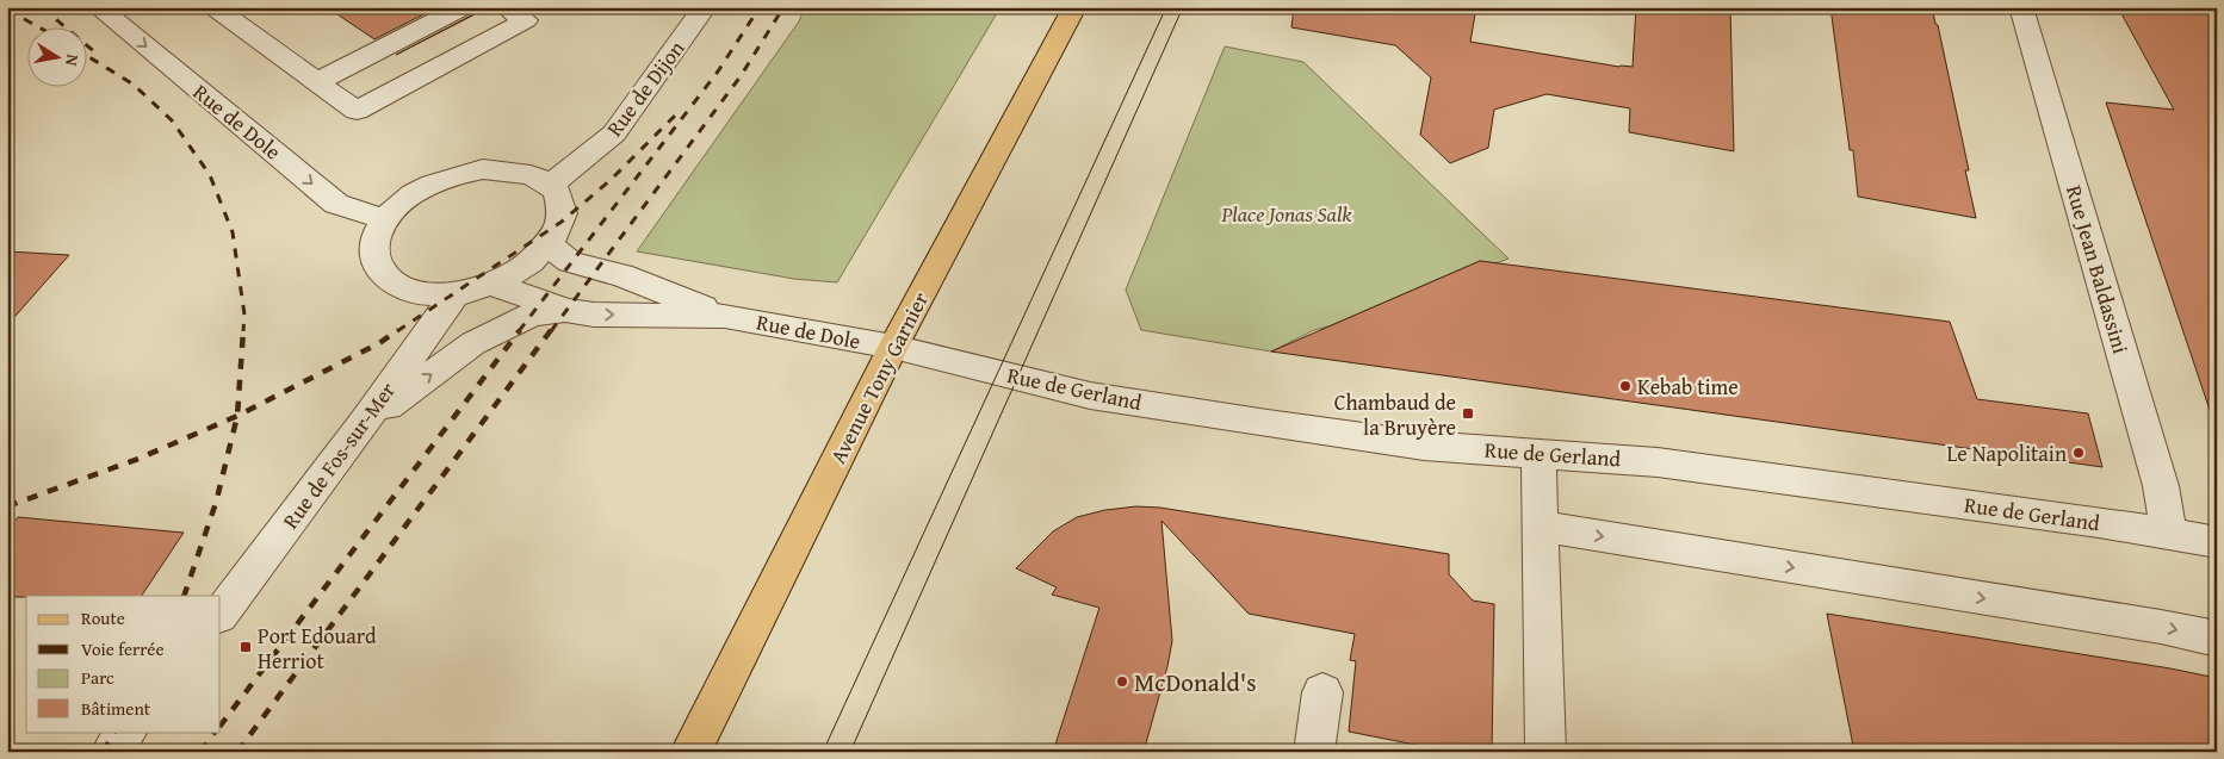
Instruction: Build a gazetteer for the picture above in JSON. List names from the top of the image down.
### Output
{
  "streets": {
    "main road": ["Avenue Tony Garnier"],
    "street": [
      "Rue de Dijon",
      "Rue de Dole",
      "Rue Jean Baldassini",
      "Rue de Gerland",
      "Rue de Fos-sur-Mer"
    ]
  },
  "crossings": [
    ["Rue de Dijon", "Rue de Dole"],
    ["Rue de Dijon", "Rue de Fos-sur-Mer"],
    ["Rue de Dole", "Avenue Tony Garnier"],
    ["Rue de Dole", "Rue de Gerland"],
    ["Rue de Dole", "Rue de Fos-sur-Mer"],
    ["Rue Jean Baldassini", "Rue de Gerland"],
    ["Avenue Tony Garnier", "Rue de Gerland"]
  ],
  "parks": ["Place Jonas Salk"],
  "places": {
    "other": ["Kebab time", "Le Napolitain", "McDonald's"],
    "transit": ["Chambaud de la Bruyère", "Port Edouard Herriot"]
  },
  "legend": [
    "Route",
    "Voie ferrée",
    "Parc",
    "Bâtiment"
  ],
  "north": "right"
}
